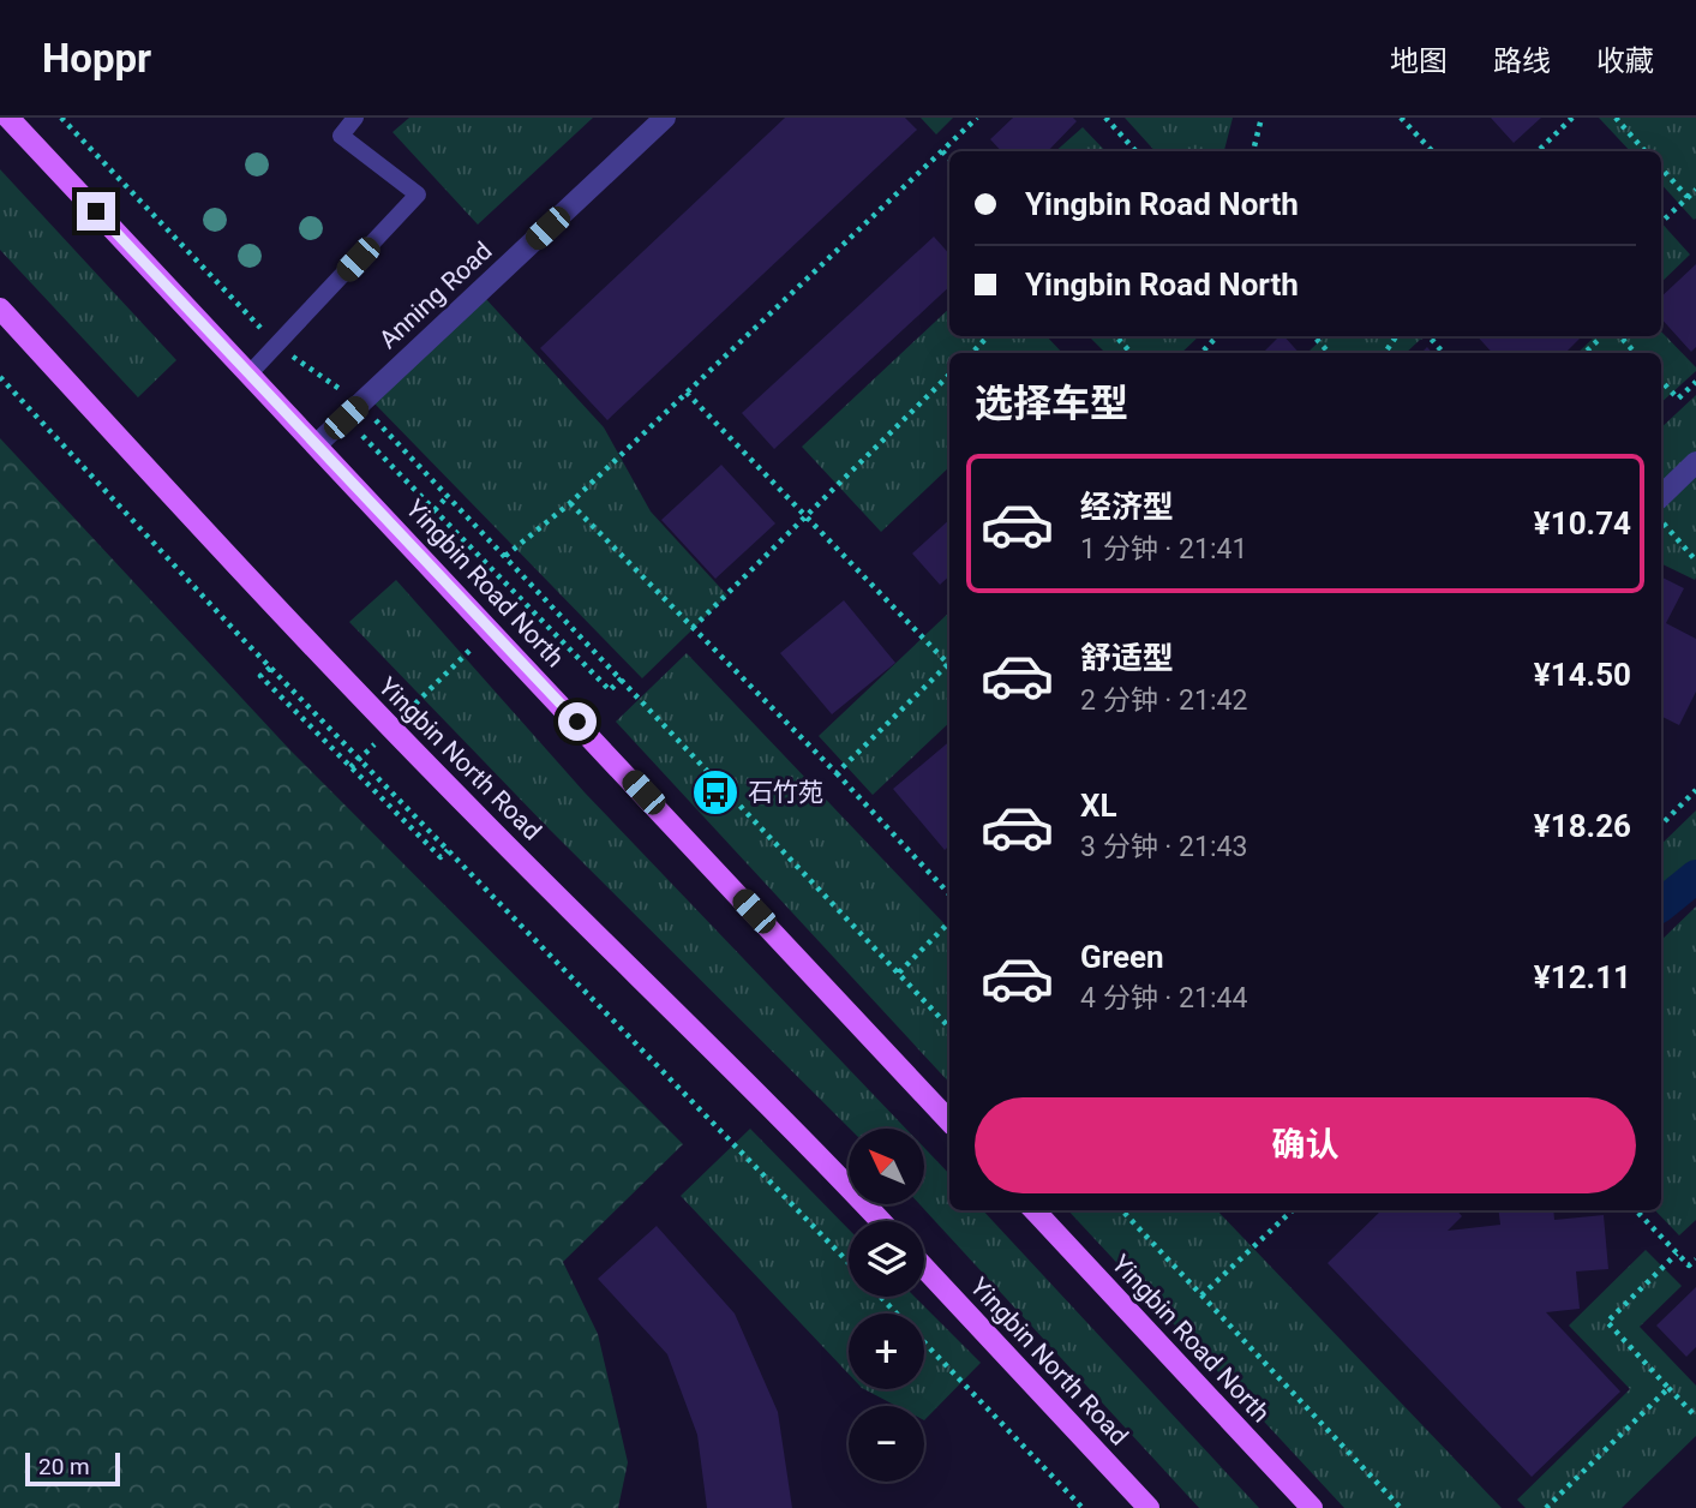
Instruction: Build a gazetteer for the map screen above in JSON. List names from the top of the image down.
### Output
{
  "streets": {
    "main road": ["Yingbin Road North", "Yingbin North Road"],
    "street": ["Anning Road"]
  },
  "crossings": [
    ["Anning Road", "Yingbin Road North"]
  ],
  "places": {
    "bus stop": ["石竹苑"]
  },
  "scale_bar": "20 m",
  "north": "top left",
  "page": {
    "header": "Hoppr",
    "nav": ["地图", "路线", "收藏"],
    "banner": ["Yingbin Road North", "Yingbin Road North"],
    "heading": "选择车型",
    "list": [
      {
        "name": "经济型",
        "note": "1 分钟 · 21:41",
        "value": "¥10.74"
      },
      {
        "name": "舒适型",
        "note": "2 分钟 · 21:42",
        "value": "¥14.50"
      },
      {
        "name": "XL",
        "note": "3 分钟 · 21:43",
        "value": "¥18.26"
      },
      {
        "name": "Green",
        "note": "4 分钟 · 21:44",
        "value": "¥12.11"
      }
    ],
    "buttons": "确认",
    "map_buttons": ["+", "−"],
    "scale": "20 m"
  }
}
